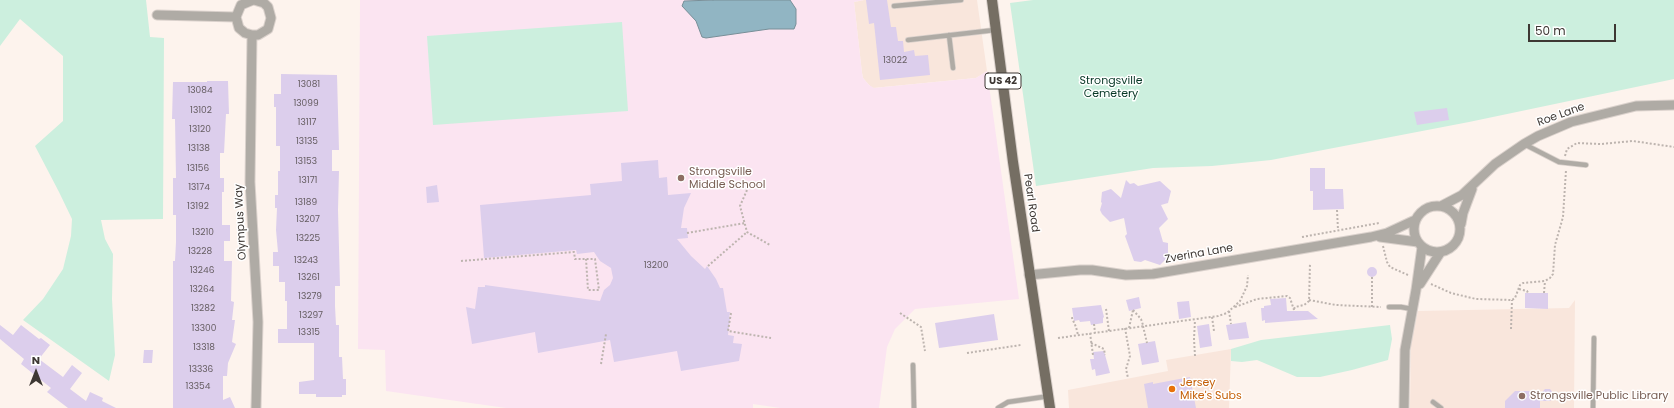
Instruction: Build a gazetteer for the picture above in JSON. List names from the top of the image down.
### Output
{
  "streets": {
    "main road": ["US 42", "Pearl Road"],
    "street": ["Roe Lane", "Olympus Way", "Zverina Lane"]
  },
  "crossings": [
    ["Roe Lane", "Zverina Lane"],
    ["Pearl Road", "Zverina Lane"]
  ],
  "parks": ["Strongsville Cemetery"],
  "places": ["Strongsville Middle School", "Jersey Mike's Subs", "Strongsville Public Library"],
  "house_numbers": [
    "13022",
    "13081",
    "13084",
    "13099",
    "13102",
    "13117",
    "13120",
    "13135",
    "13138",
    "13153",
    "13156",
    "13171",
    "13174",
    "13189",
    "13192",
    "13207",
    "13210",
    "13225",
    "13228",
    "13243",
    "13200",
    "13246",
    "13261",
    "13264",
    "13279",
    "13282",
    "13297",
    "13300",
    "13315",
    "13318",
    "13336",
    "13354"
  ],
  "scale_bar": "50 m",
  "north": "top"
}
